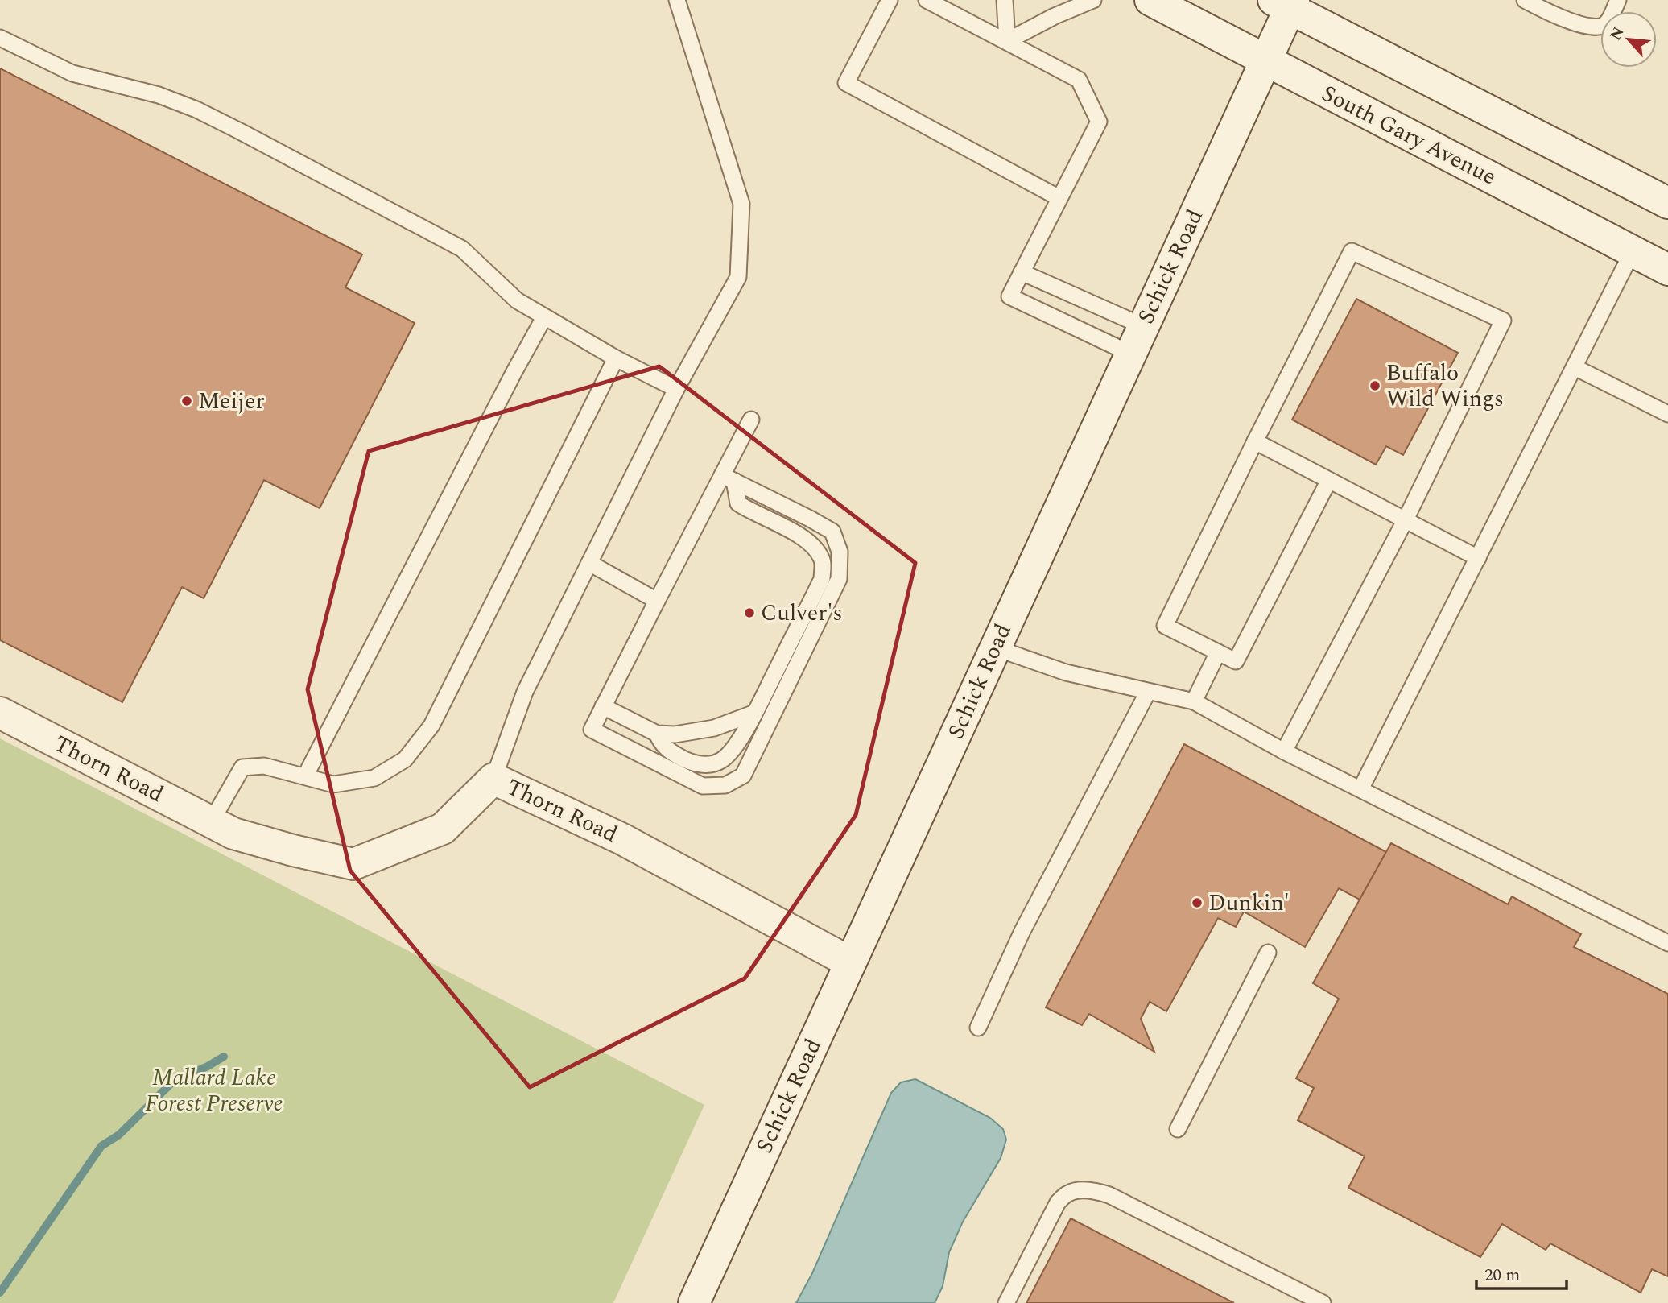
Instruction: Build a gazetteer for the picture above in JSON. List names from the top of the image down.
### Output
{
  "streets": {
    "street": ["South Gary Avenue", "Schick Road", "Thorn Road"]
  },
  "crossings": [
    ["South Gary Avenue", "Schick Road"],
    ["Schick Road", "Thorn Road"]
  ],
  "parks": ["Mallard Lake Forest Preserve"],
  "places": [
    "Buffalo Wild Wings",
    "Meijer",
    "Culver's",
    "Dunkin'"
  ],
  "scale_bar": "20 m",
  "north": "top left"
}
